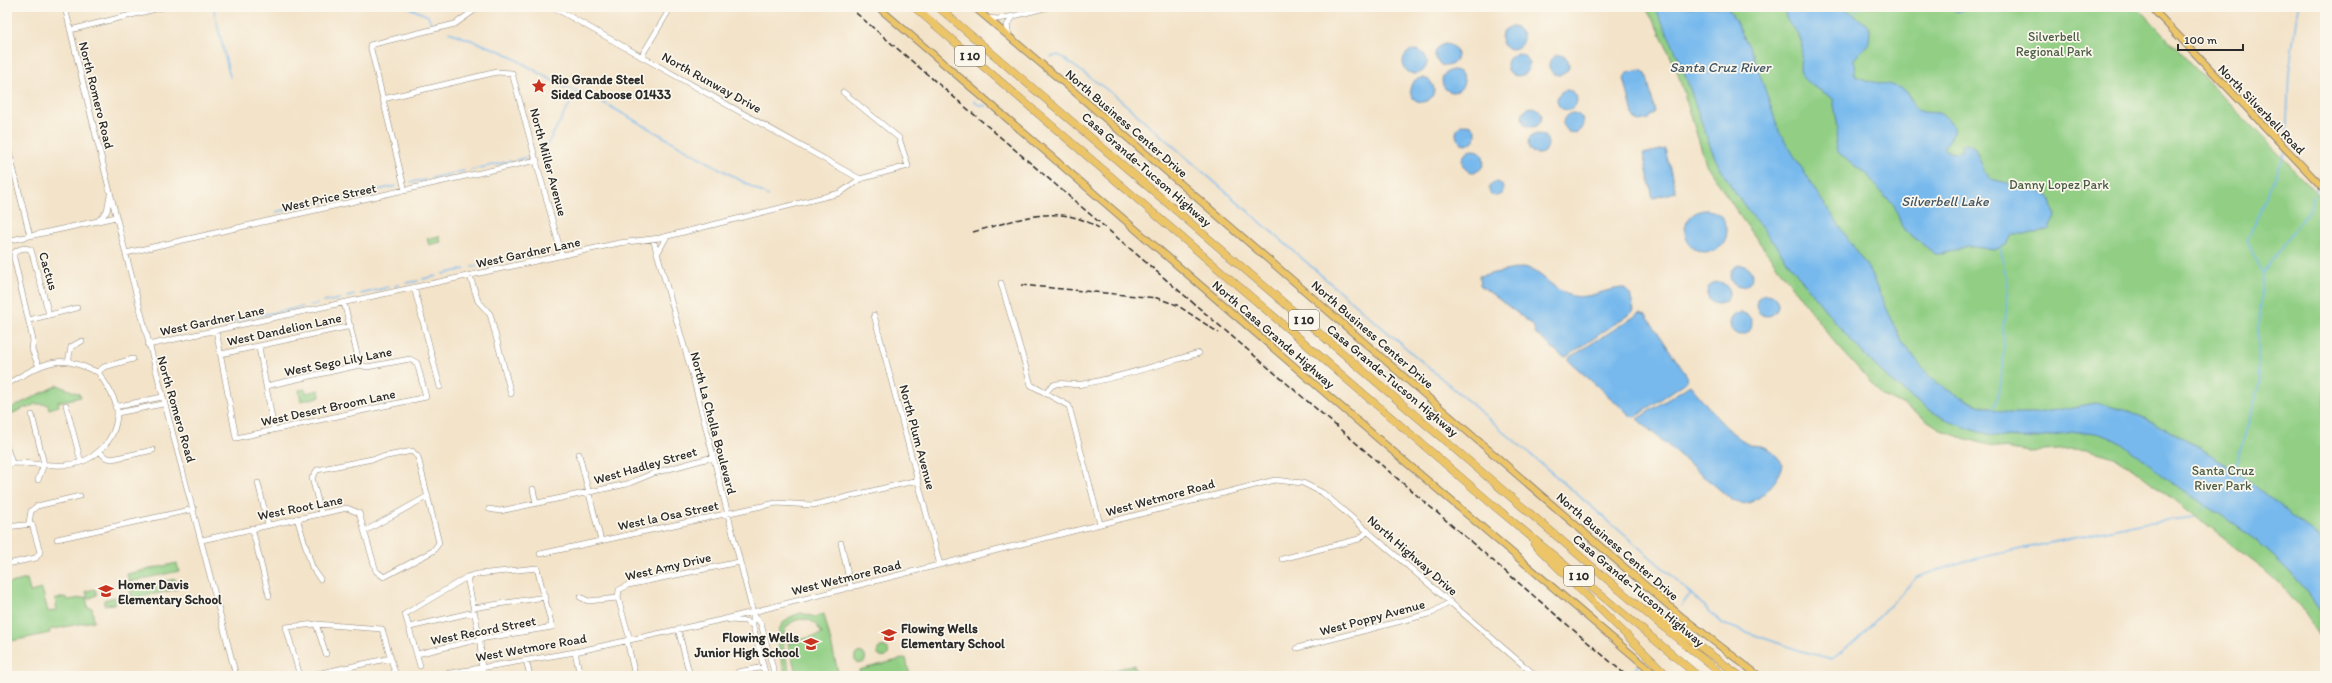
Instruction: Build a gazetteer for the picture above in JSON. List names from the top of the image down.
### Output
{
  "streets": {
    "highway": ["I 10", "Casa Grande-Tucson Highway"],
    "main road": ["North Silverbell Road", "North Business Center Drive", "North Casa Grande Highway"],
    "street": [
      "North Runway Drive",
      "North Romero Road",
      "North Miller Avenue",
      "West Price Street",
      "West Gardner Lane",
      "Cactus",
      "West Dandelion Lane",
      "West Sego Lily Lane",
      "West Desert Broom Lane",
      "North La Cholla Boulevard",
      "North Plum Avenue",
      "West Hadley Street",
      "West Wetmore Road",
      "West Root Lane",
      "West la Osa Street",
      "North Highway Drive",
      "West Amy Drive",
      "West Poppy Avenue",
      "West Record Street"
    ]
  },
  "crossings": [
    ["North Runway Drive", "West Gardner Lane"],
    ["North Romero Road", "West Price Street"],
    ["North Romero Road", "West Gardner Lane"],
    ["North Romero Road", "West Root Lane"],
    ["North Miller Avenue", "West Price Street"],
    ["North Miller Avenue", "West Gardner Lane"],
    ["West Gardner Lane", "North La Cholla Boulevard"],
    ["West Dandelion Lane", "West Desert Broom Lane"],
    ["West Sego Lily Lane", "West Desert Broom Lane"],
    ["North La Cholla Boulevard", "West Hadley Street"],
    ["North La Cholla Boulevard", "West Wetmore Road"],
    ["North La Cholla Boulevard", "West la Osa Street"],
    ["North La Cholla Boulevard", "West Amy Drive"],
    ["North Plum Avenue", "West Wetmore Road"],
    ["North Plum Avenue", "West la Osa Street"],
    ["West Wetmore Road", "North Highway Drive"],
    ["North Highway Drive", "West Poppy Avenue"]
  ],
  "water": ["Santa Cruz River", "Silverbell Lake"],
  "parks": ["Silverbell Regional Park", "Danny Lopez Park", "Santa Cruz River Park"],
  "places": {
    "place": ["Rio Grande Steel Sided Caboose 01433"],
    "school or university": ["Homer Davis Elementary School", "Flowing Wells Elementary School", "Flowing Wells Junior High School"]
  },
  "scale_bar": "100 m"
}
